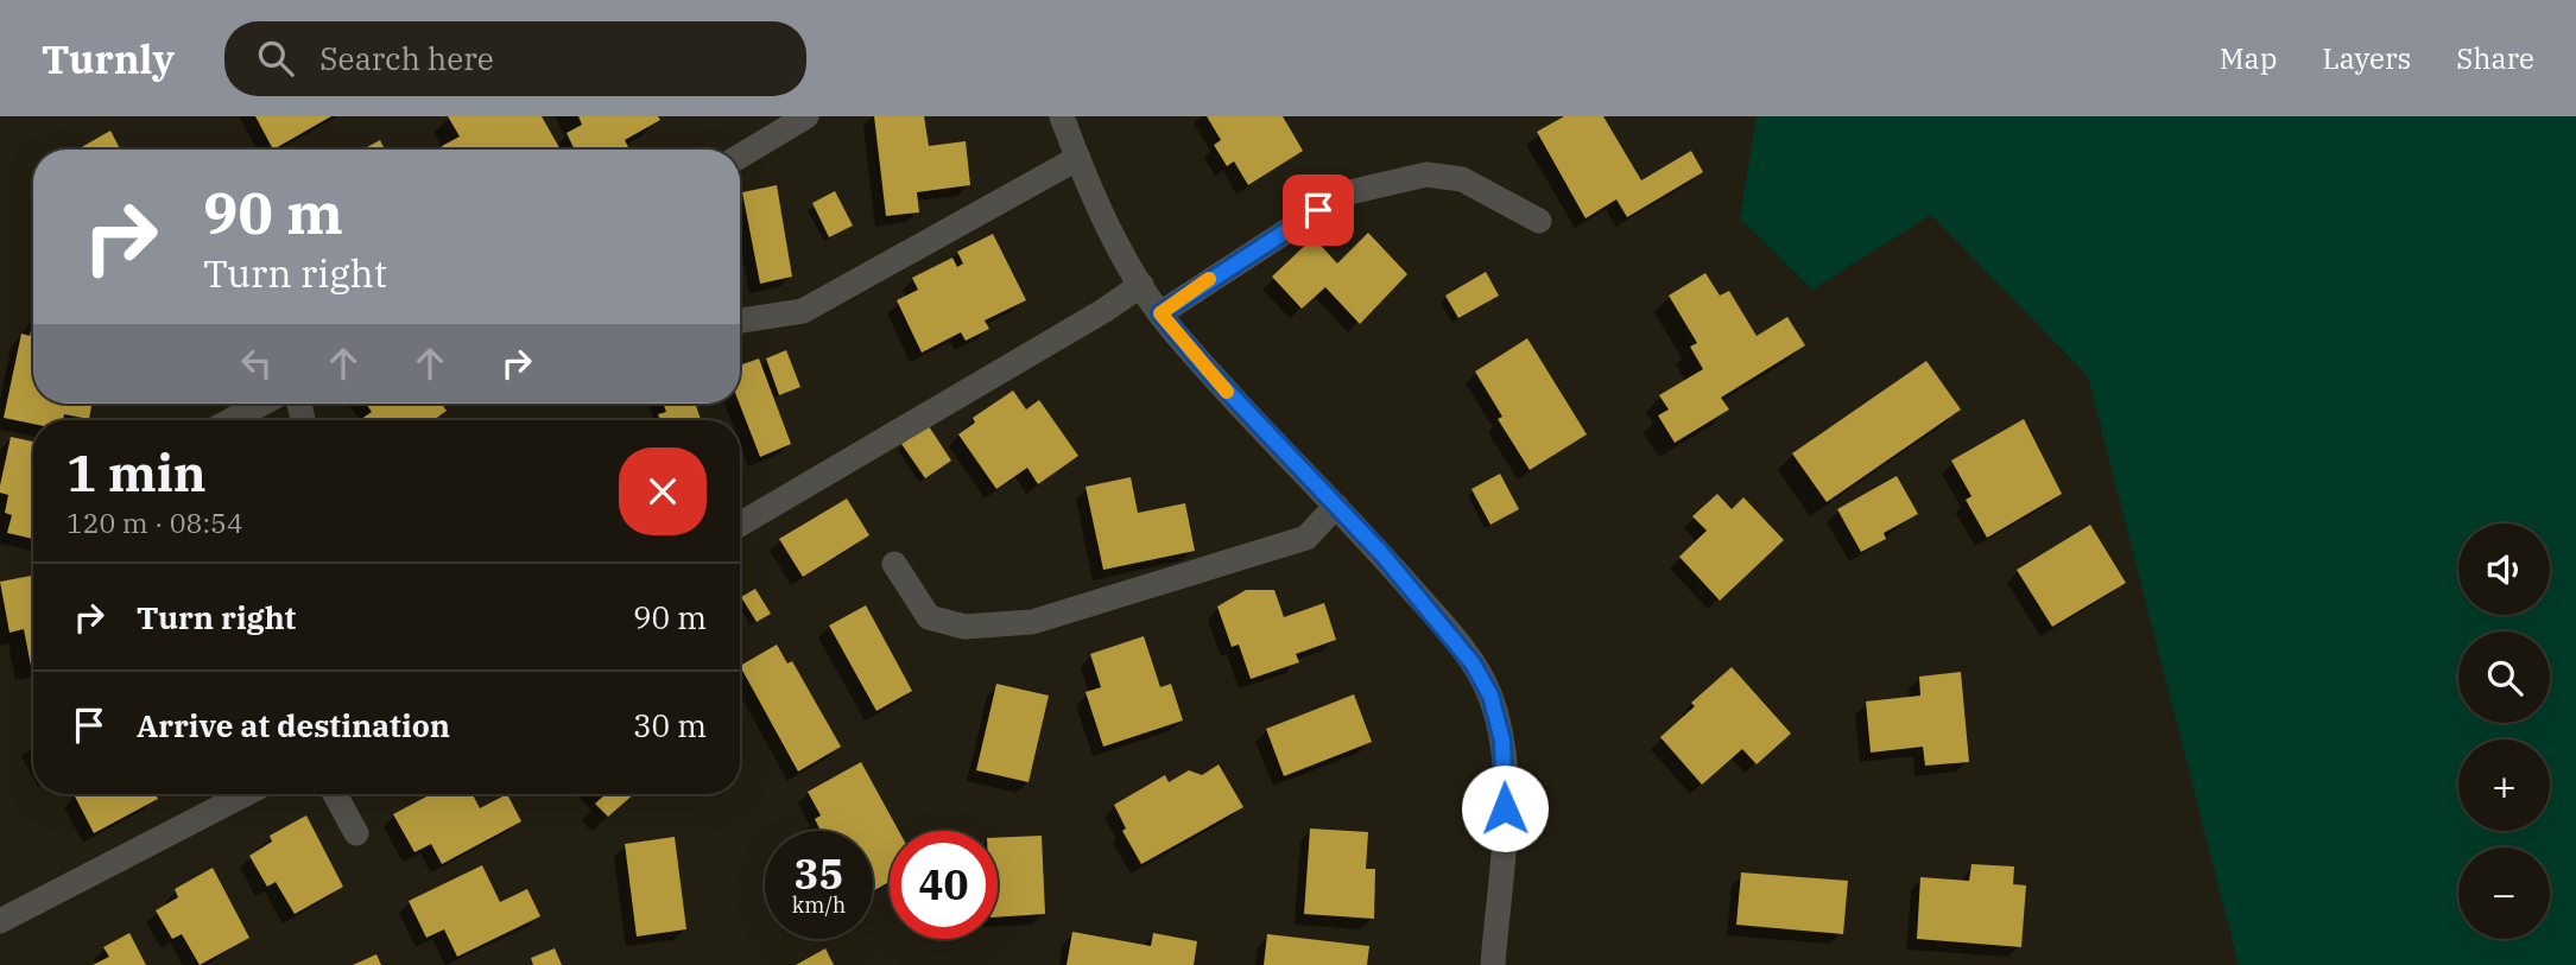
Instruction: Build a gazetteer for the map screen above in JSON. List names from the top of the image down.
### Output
{
  "page": {
    "header": "Turnly",
    "search": "Search here",
    "nav": ["Map", "Layers", "Share"],
    "turn": ["90 m", "Turn right"],
    "heading": ["1 min", "120 m · 08:54"],
    "map_buttons": ["+", "−"],
    "list": [
      {
        "name": "Turn right",
        "value": "90 m"
      },
      {
        "name": "Arrive at destination",
        "value": "30 m"
      }
    ],
    "speed": "35 km/h",
    "limit": "40"
  }
}
